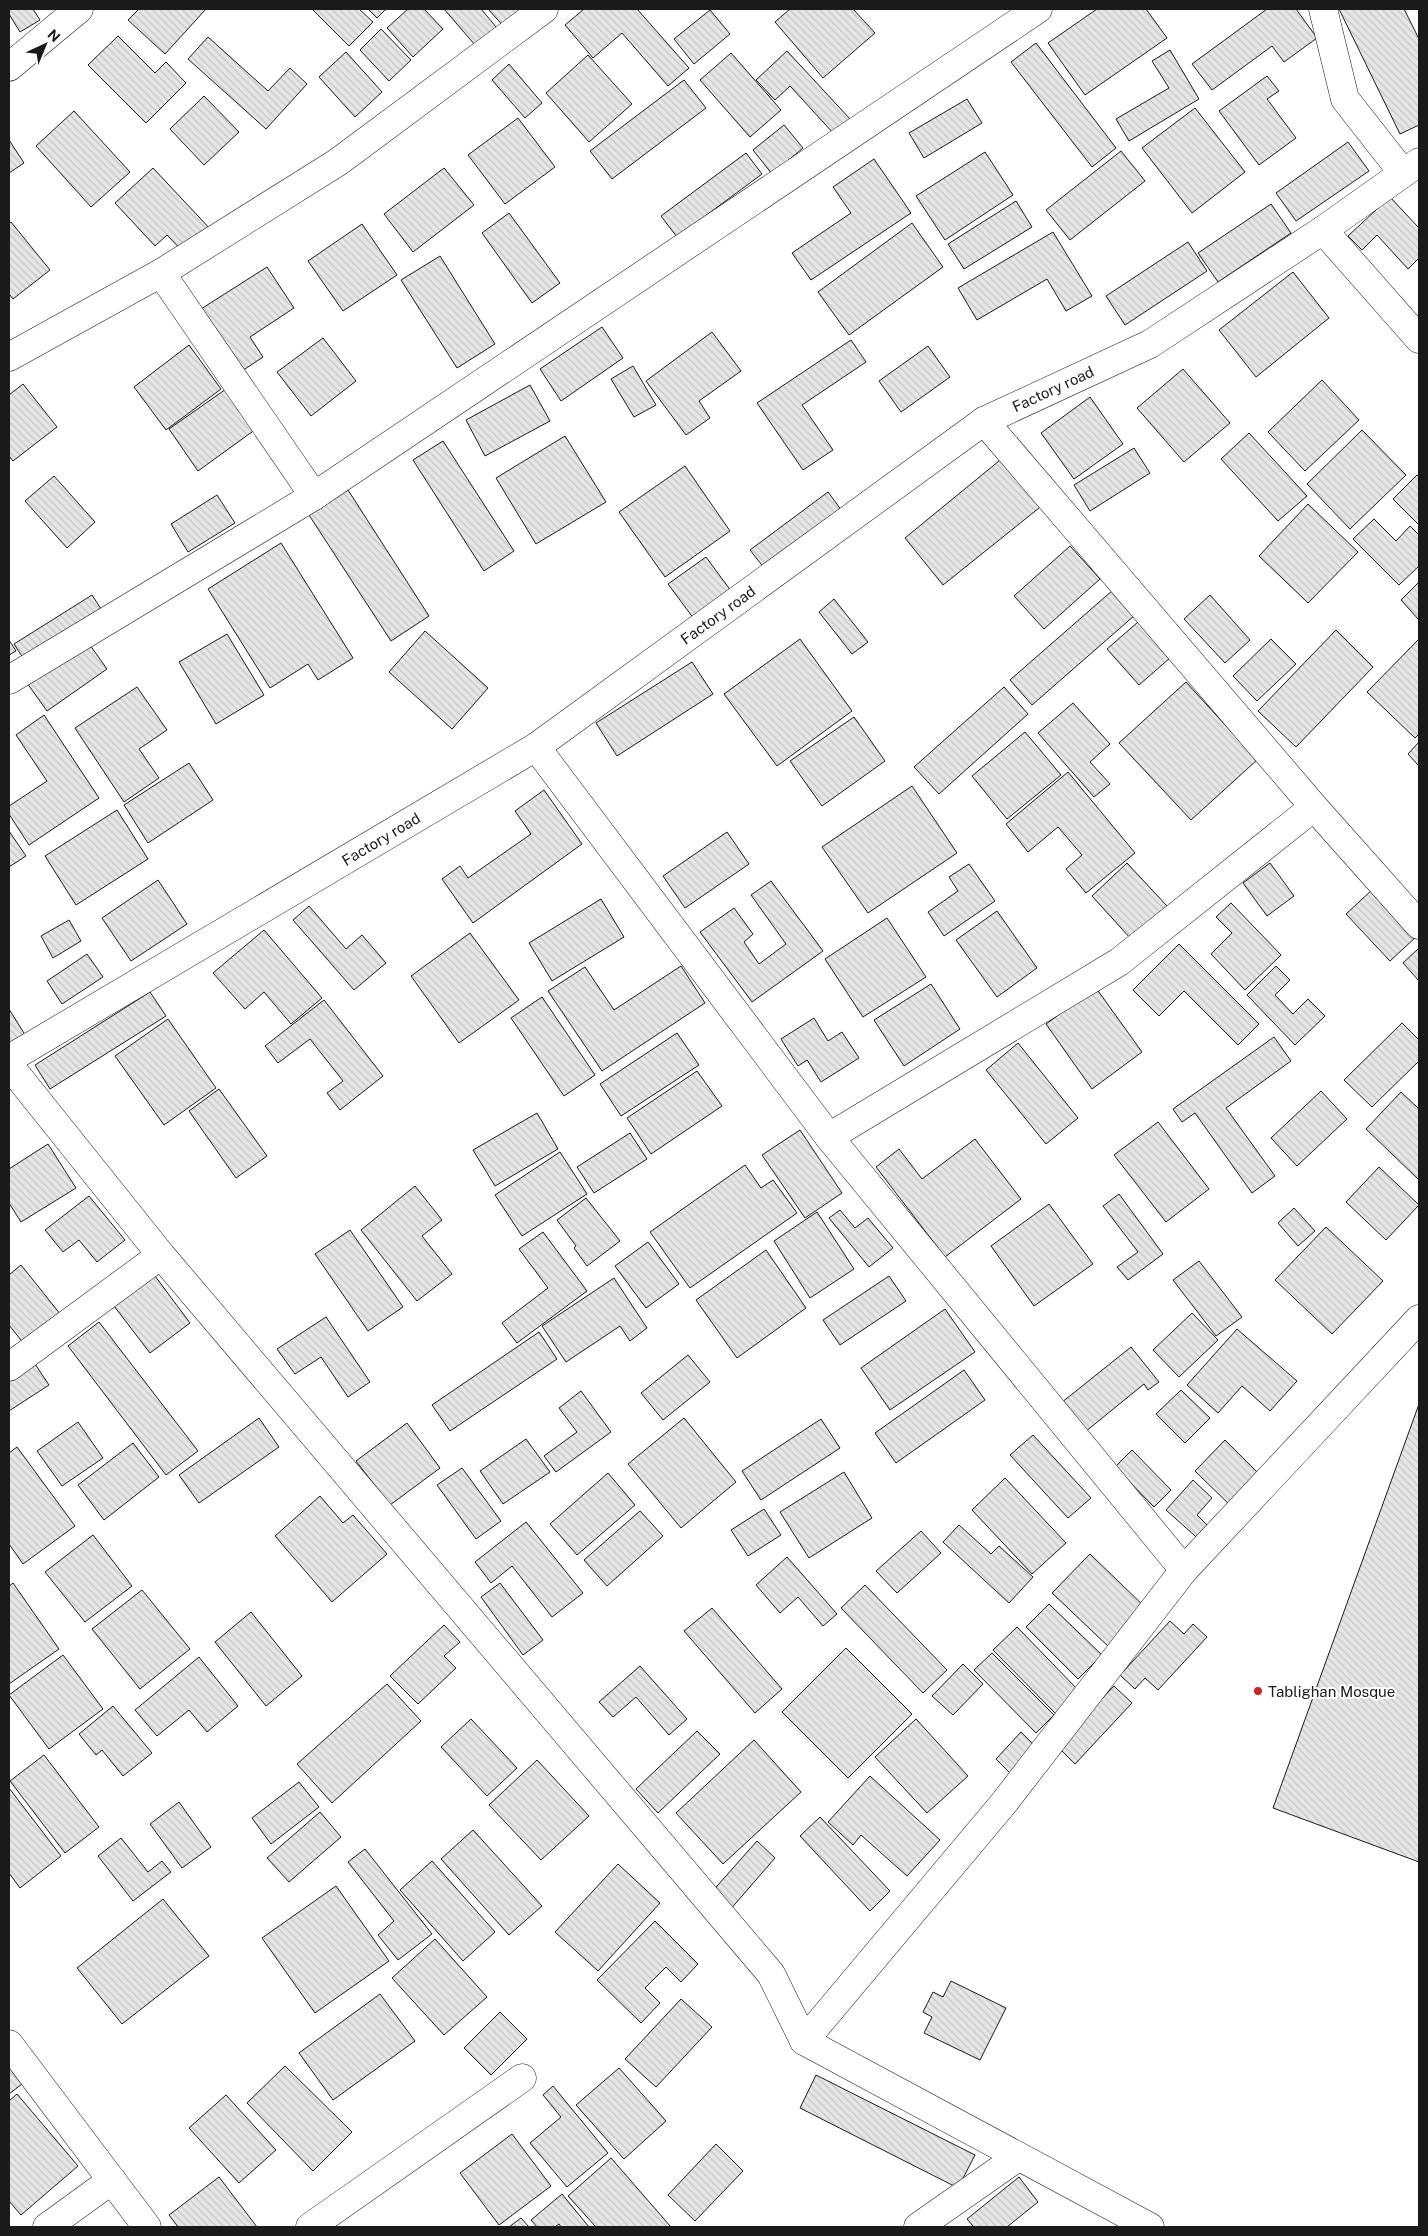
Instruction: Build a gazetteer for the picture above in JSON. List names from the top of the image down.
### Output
{
  "streets": {
    "street": ["Factory road"]
  },
  "places": ["Tablighan Mosque"],
  "north": "top right"
}
